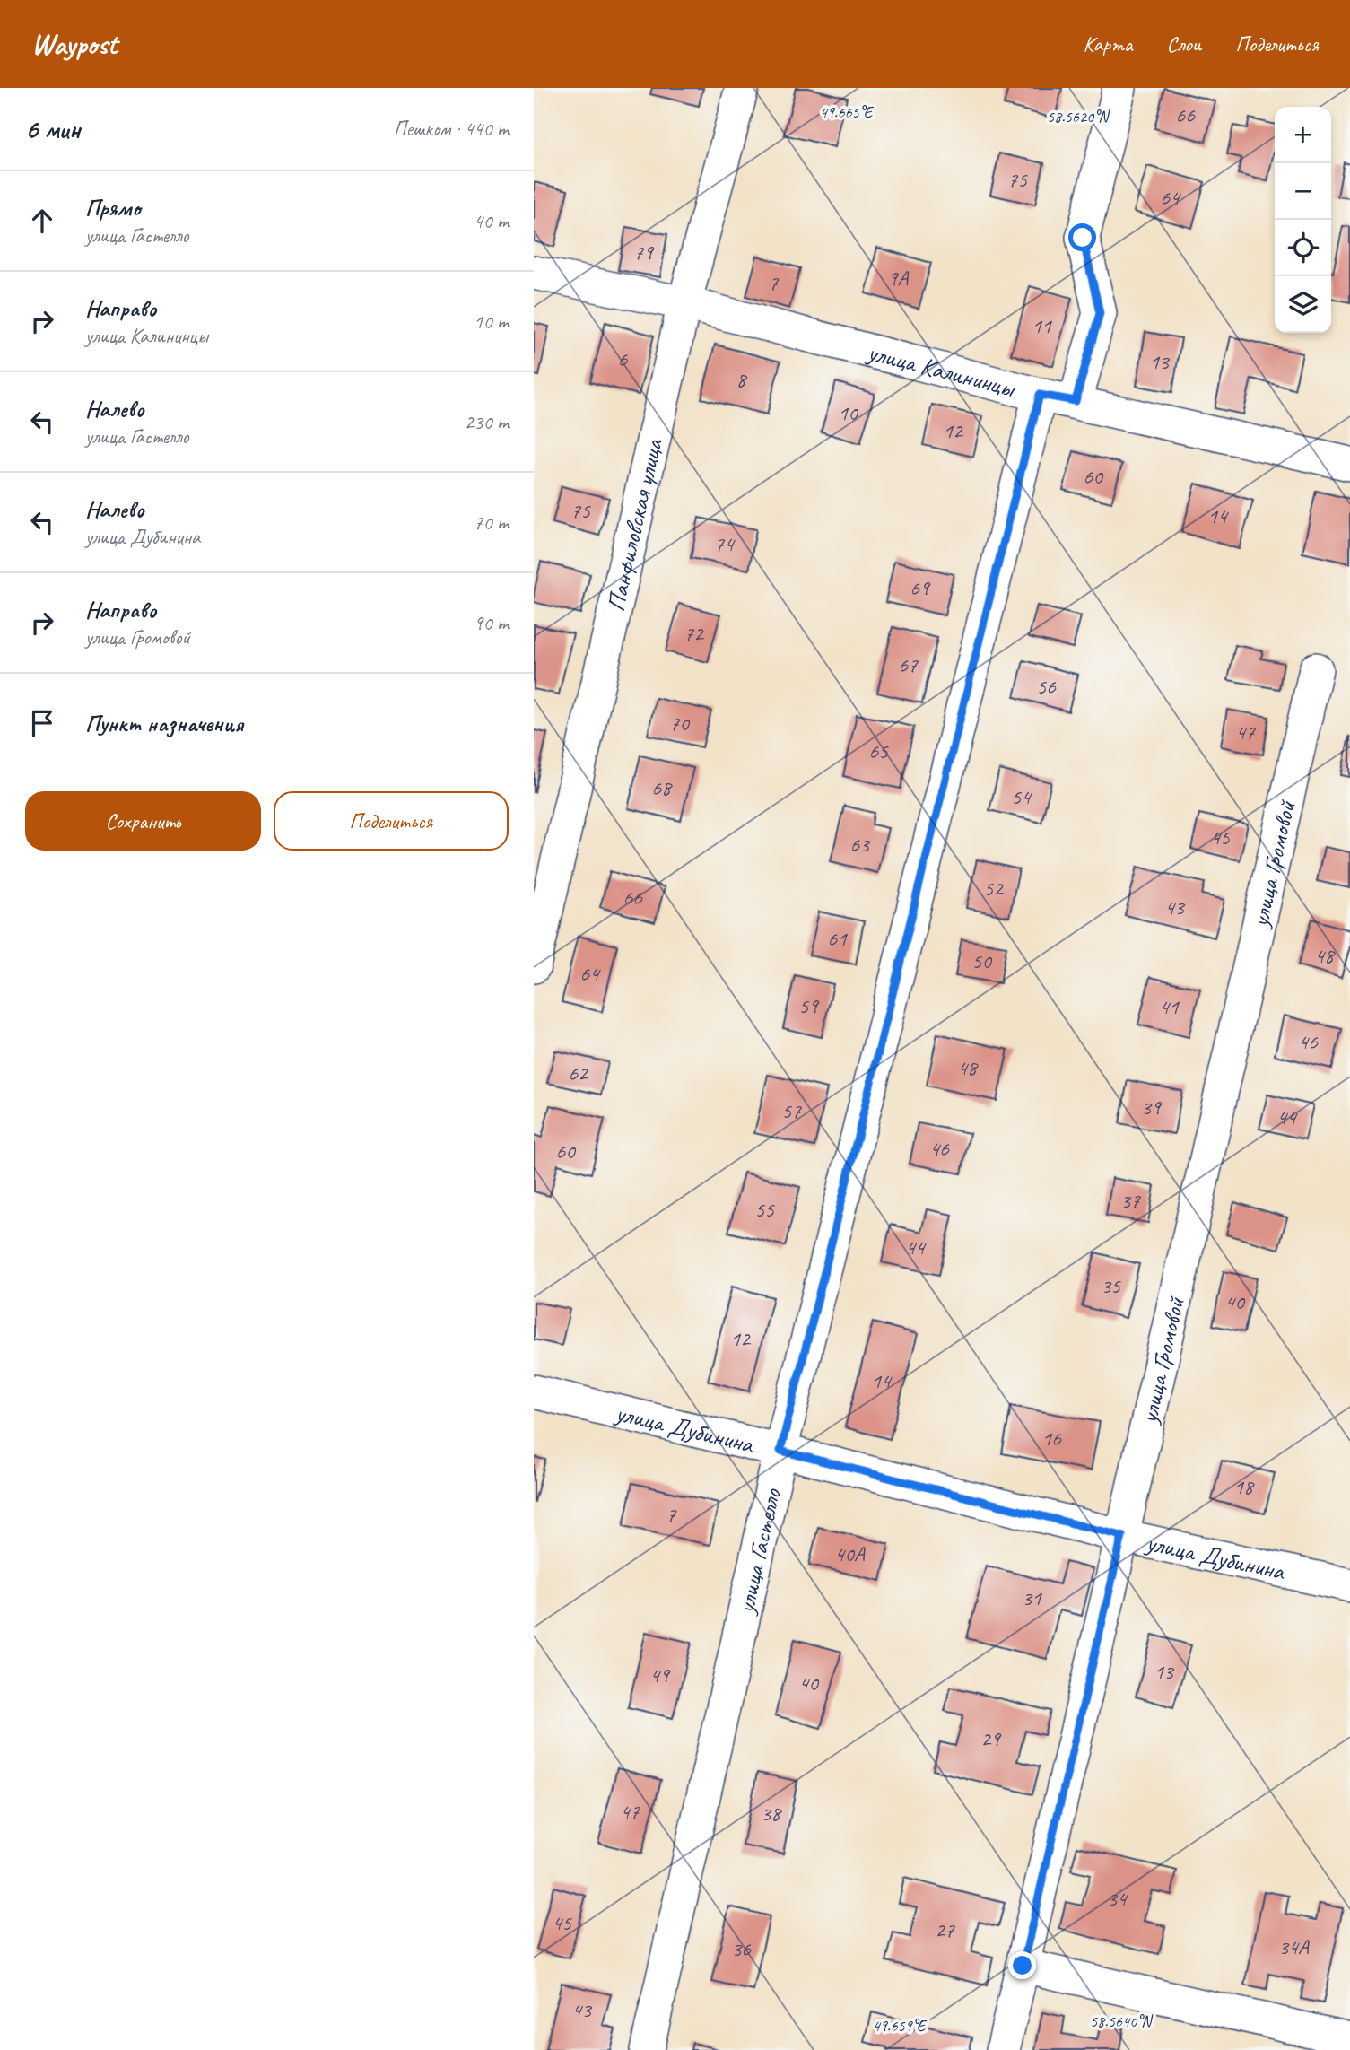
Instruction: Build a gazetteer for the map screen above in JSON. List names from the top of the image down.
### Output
{
  "streets": {
    "street": [
      "улица Калининцы",
      "Панфиловская улица",
      "улица Громовой",
      "улица Дубинина",
      "улица Гастелло"
    ]
  },
  "crossings": [
    ["улица Калининцы", "Панфиловская улица"],
    ["улица Калининцы", "улица Гастелло"],
    ["улица Громовой", "улица Дубинина"],
    ["улица Дубинина", "улица Гастелло"]
  ],
  "house_numbers": [
    "66",
    "75",
    "64",
    "79",
    "9А",
    "7",
    "11",
    "6",
    "13",
    "8",
    "10",
    "12",
    "60",
    "75",
    "14",
    "74",
    "69",
    "72",
    "67",
    "56",
    "70",
    "47",
    "65",
    "68",
    "54",
    "45",
    "63",
    "52",
    "66",
    "43",
    "61",
    "48",
    "50",
    "64",
    "59",
    "41",
    "46",
    "48",
    "62",
    "39",
    "57",
    "44",
    "46",
    "60",
    "37",
    "55",
    "44",
    "35",
    "40",
    "12",
    "14",
    "16",
    "18",
    "7",
    "40А",
    "31",
    "13",
    "49",
    "40",
    "29",
    "47",
    "38",
    "34",
    "45",
    "27",
    "34А",
    "36",
    "43"
  ],
  "page": {
    "header": "Waypost",
    "nav": ["Карта", "Слои", "Поделиться"],
    "heading": ["6 мин", "Пешком · 440 m"],
    "map_buttons": ["+", "−"],
    "list": [
      ["Прямо", "улица Гастелло", "40 m"],
      ["Направо", "улица Калининцы", "10 m"],
      ["Налево", "улица Гастелло", "230 m"],
      ["Налево", "улица Дубинина", "70 m"],
      ["Направо", "улица Громовой", "90 m"],
      "Пункт назначения"
    ],
    "buttons": ["Сохранить", "Поделиться"]
  },
  "coordinates": [
    "49.665°E",
    "58.5620°N",
    "58.5640°N",
    "49.659°E"
  ]
}
